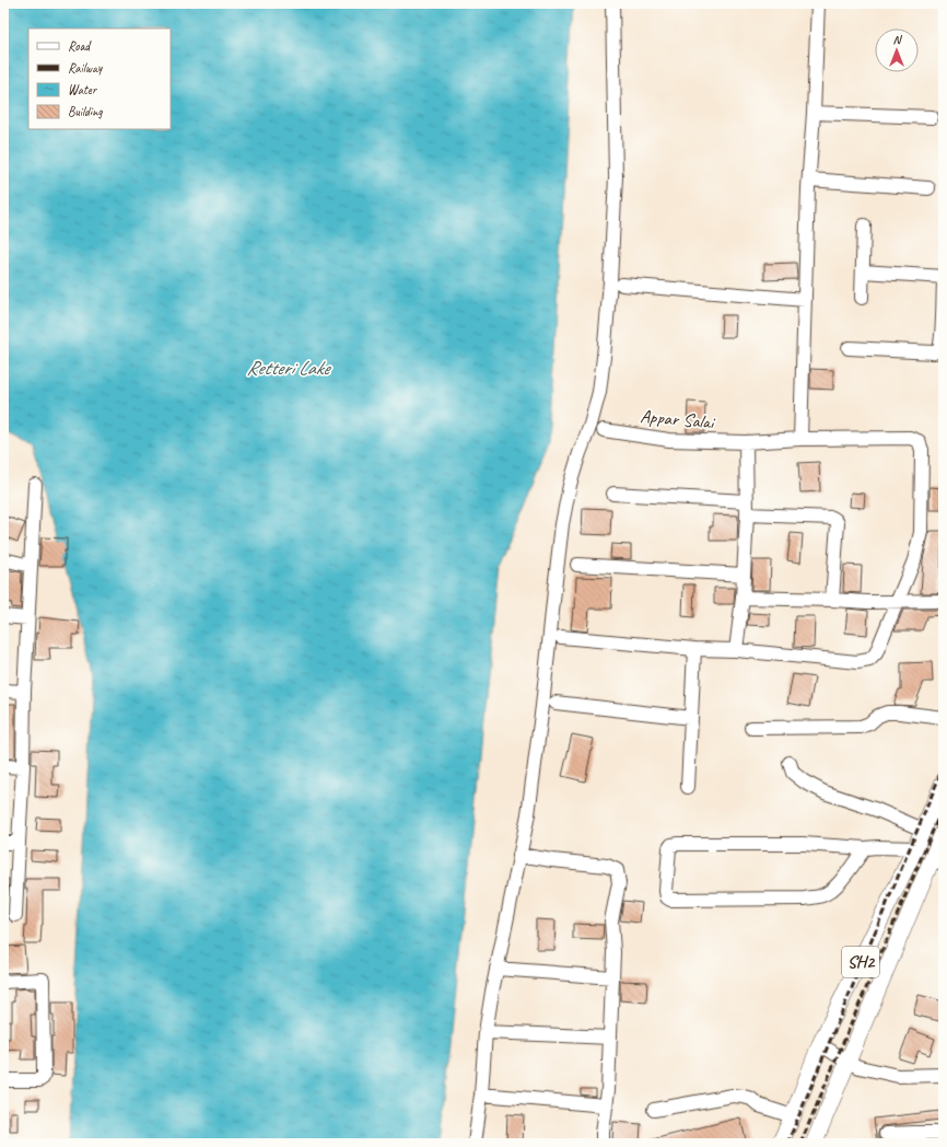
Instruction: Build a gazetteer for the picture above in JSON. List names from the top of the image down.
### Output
{
  "streets": {
    "main road": ["SH2"],
    "street": ["Appar Salai"]
  },
  "water": ["Retteri Lake"],
  "legend": [
    "Road",
    "Railway",
    "Water",
    "Building"
  ],
  "north": "top"
}
